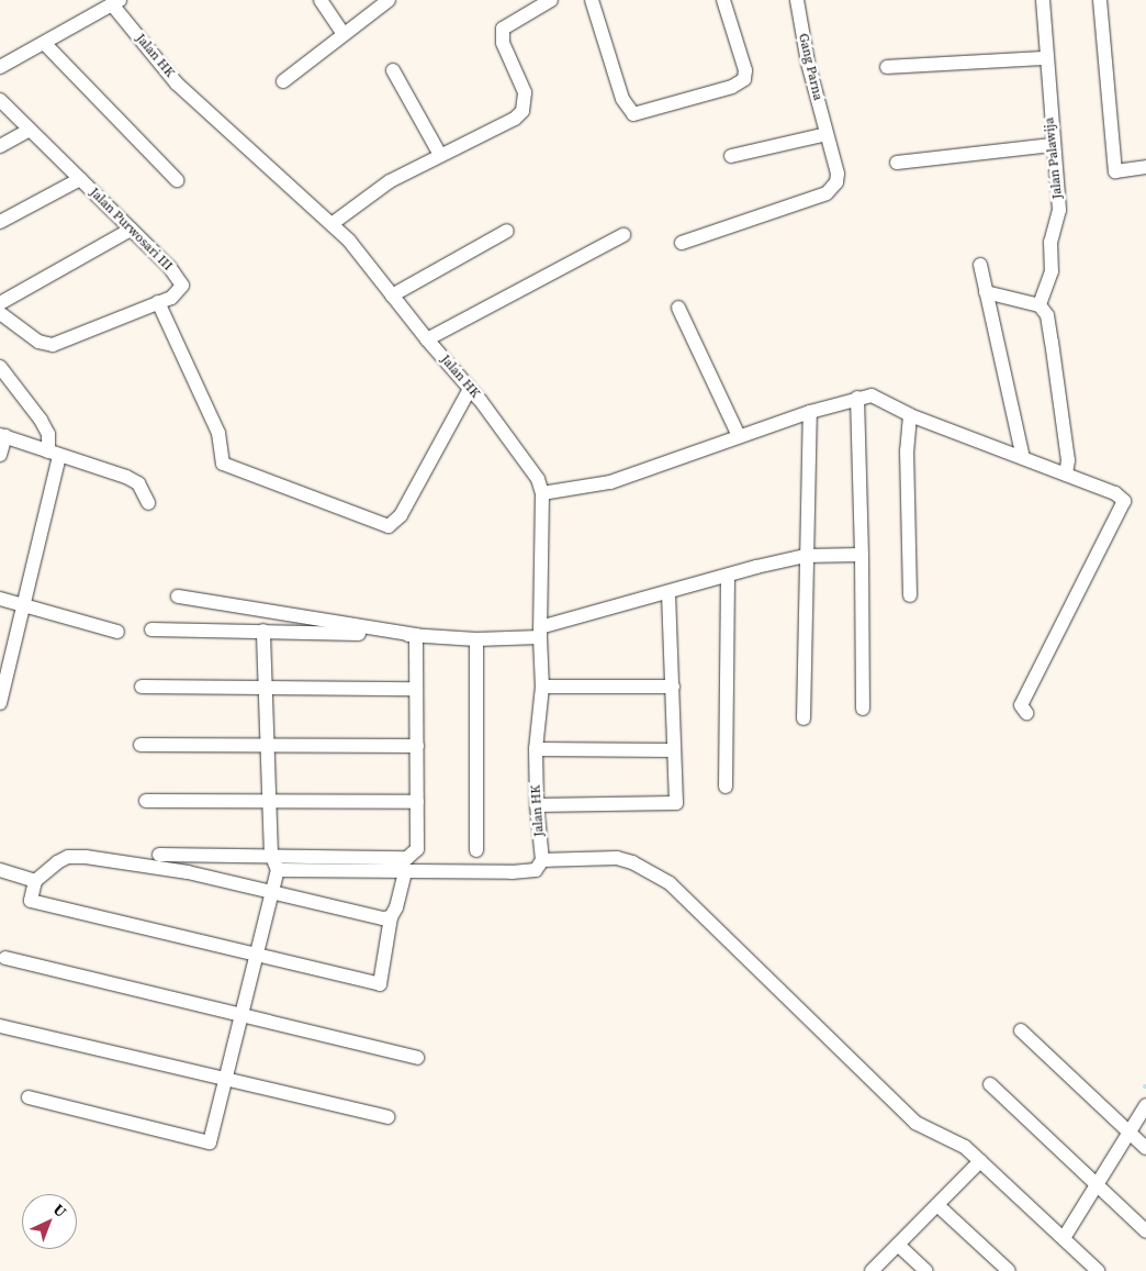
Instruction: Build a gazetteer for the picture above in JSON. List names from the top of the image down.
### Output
{
  "streets": {
    "street": [
      "Jalan HK",
      "Gang Parna",
      "Jalan Palawija",
      "Jalan Purwosari III"
    ]
  },
  "north": "top right"
}
